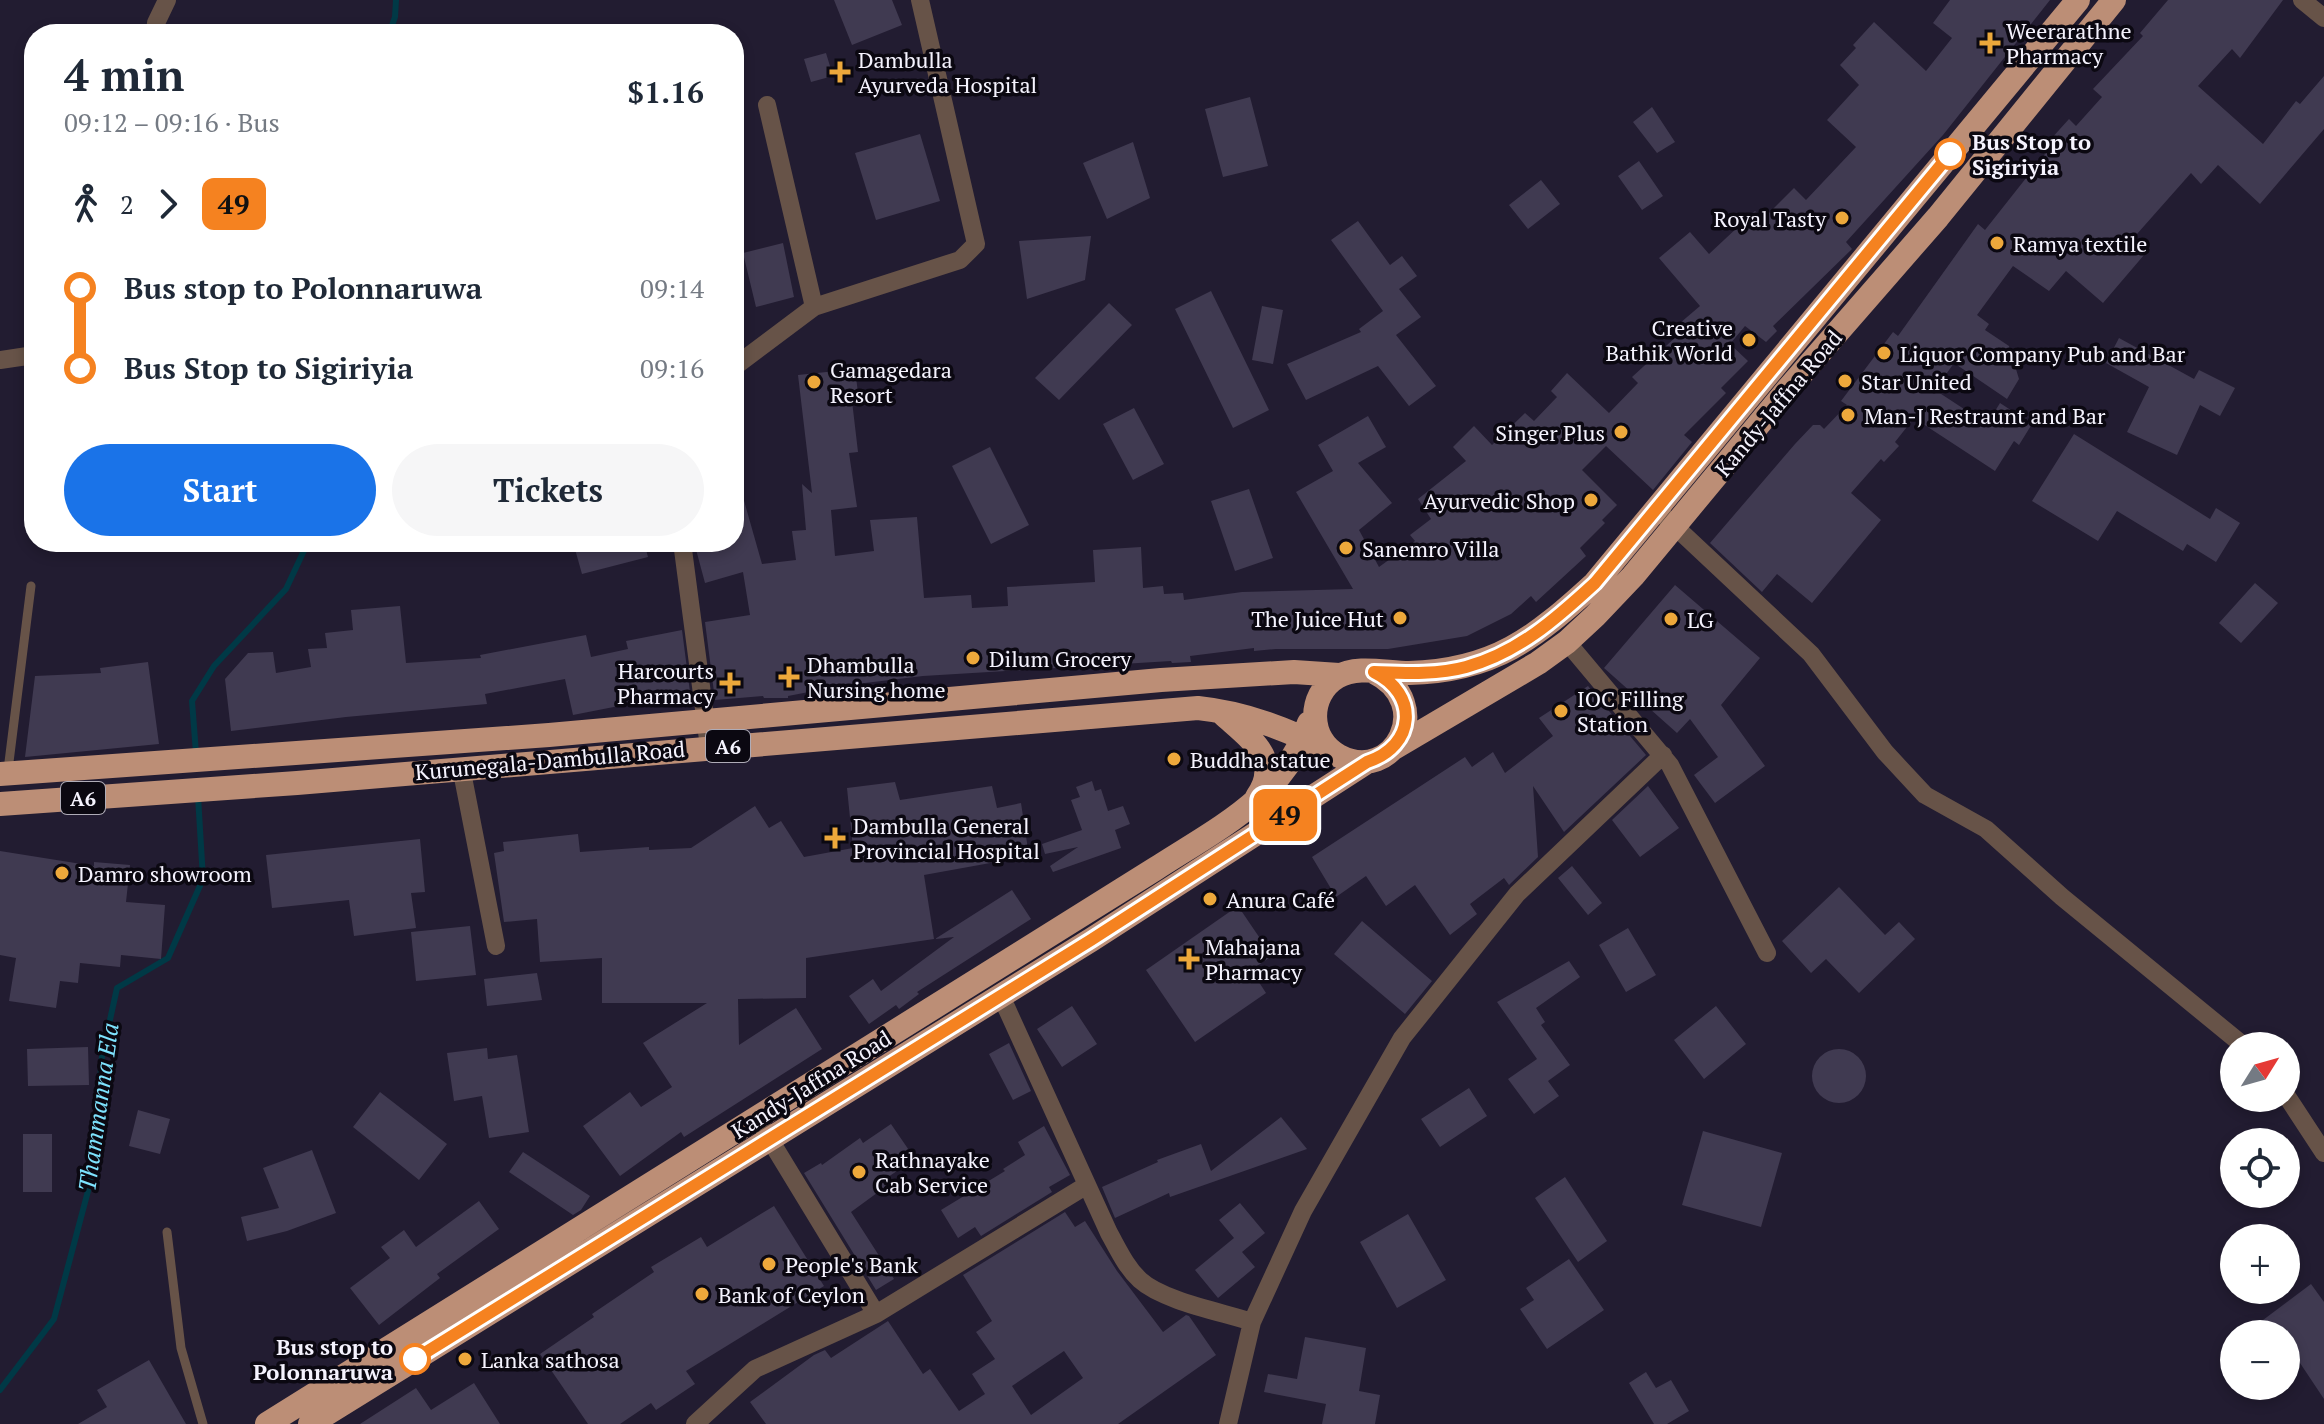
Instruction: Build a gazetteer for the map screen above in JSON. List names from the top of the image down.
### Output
{
  "streets": {
    "highway": ["Kandy-Jaffna Road", "A6", "Kurunegala-Dambulla Road"]
  },
  "crossings": [
    ["Kandy-Jaffna Road", "Kurunegala-Dambulla Road"]
  ],
  "water": ["Thammanna Ela"],
  "places": {
    "health": [
      "Weerarathne Pharmacy",
      "Dambulla Ayurveda Hospital",
      "Dhambulla Nursing home",
      "Harcourts Pharmacy",
      "Dambulla General Provincial Hospital",
      "Mahajana Pharmacy"
    ],
    "other": [
      "Bus Stop to Sigiriyia",
      "Royal Tasty",
      "Ramya textile",
      "Creative Bathik World",
      "Liquor Company Pub and Bar",
      "Star United",
      "Gamagedara Resort",
      "Man-J Restraunt and Bar",
      "Singer Plus",
      "Ayurvedic Shop",
      "Sanemro Villa",
      "The Juice Hut",
      "LG",
      "Dilum Grocery",
      "IOC Filling Station",
      "Buddha statue",
      "Damro showroom",
      "Anura Café",
      "Rathnayake Cab Service",
      "People's Bank",
      "Bank of Ceylon",
      "Bus stop to Polonnaruwa",
      "Lanka sathosa"
    ]
  },
  "lines": ["bus line 49"],
  "north": "top right",
  "page": {
    "on_map": "49",
    "heading": ["4 min", "09:12 – 09:16 · Bus", "$1.16"],
    "legs": ["2", "49"],
    "list": [
      {
        "name": "Bus stop to Polonnaruwa",
        "value": "09:14"
      },
      {
        "name": "Bus Stop to Sigiriyia",
        "value": "09:16"
      }
    ],
    "buttons": ["Start", "Tickets"],
    "map_buttons": ["+", "−"]
  }
}
